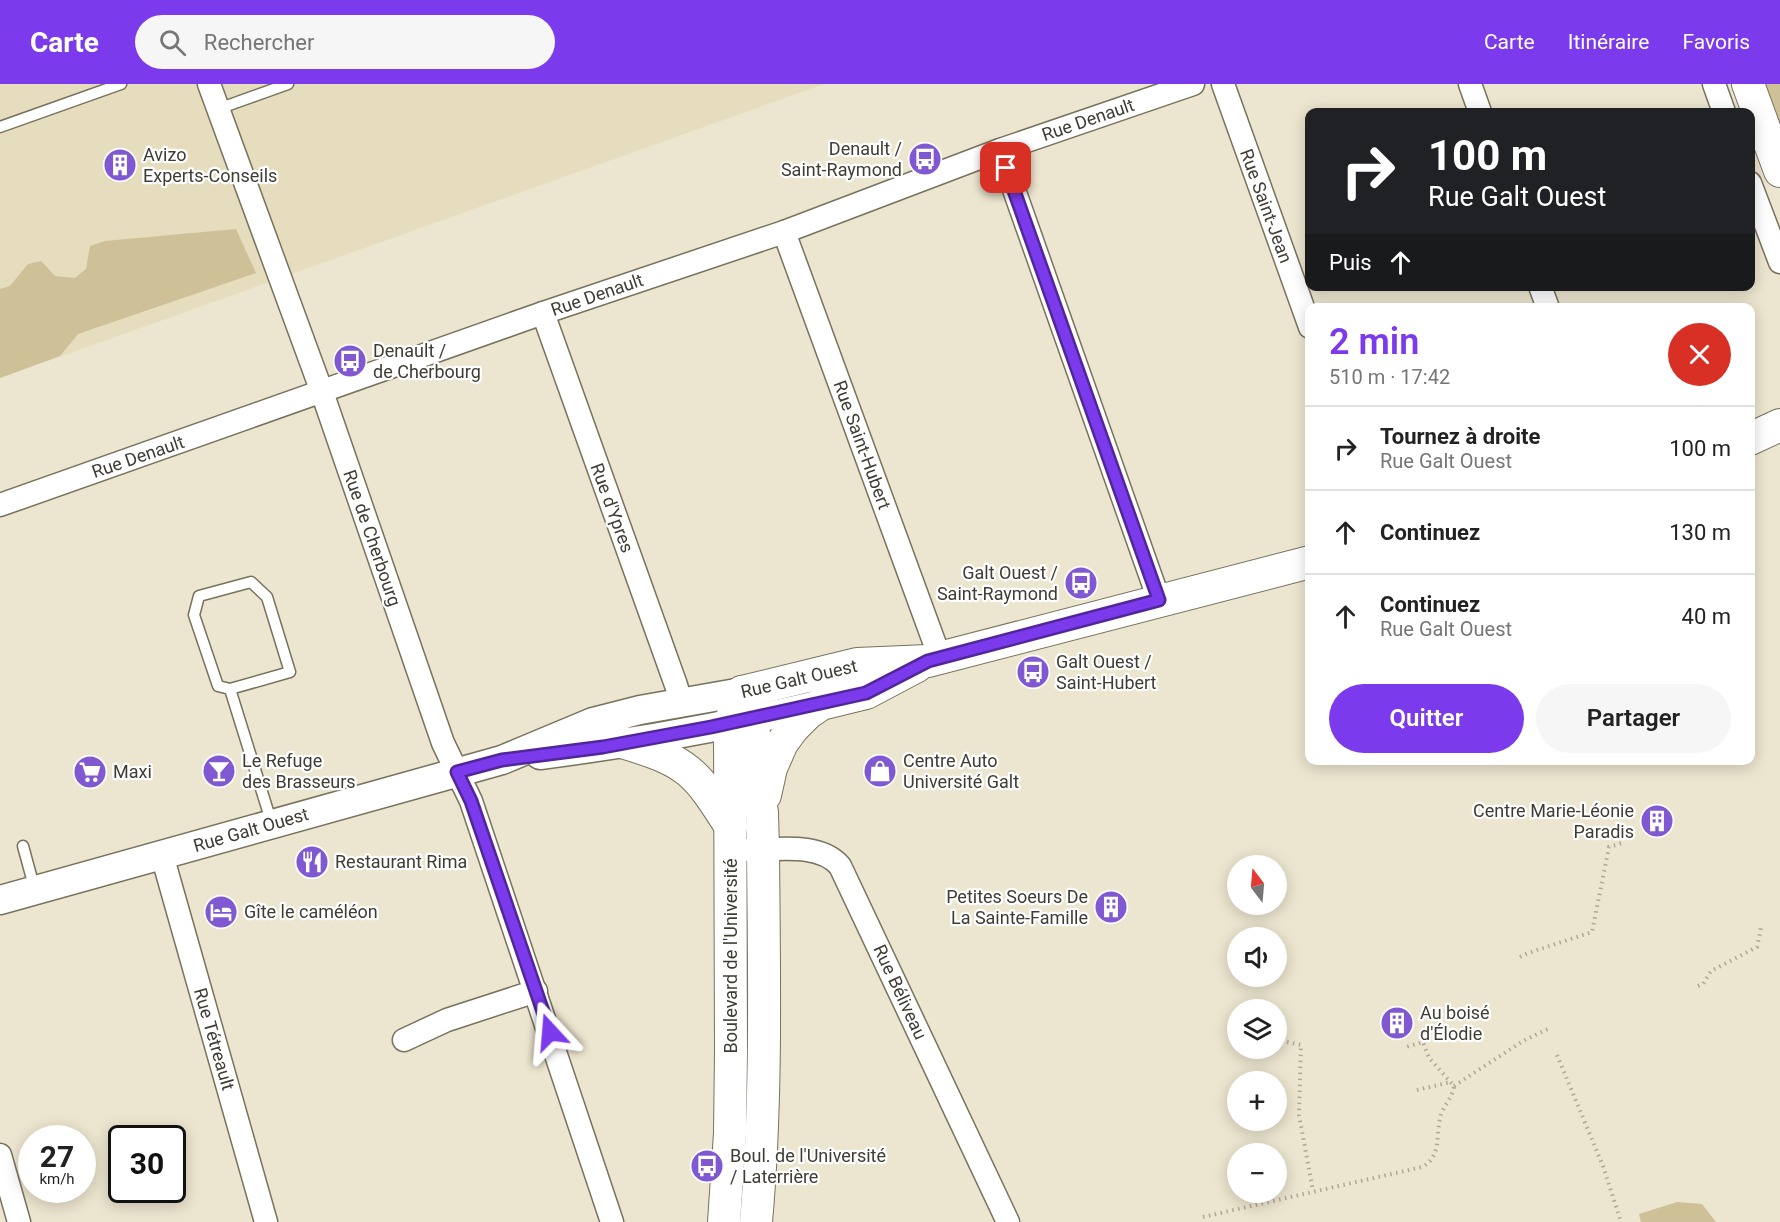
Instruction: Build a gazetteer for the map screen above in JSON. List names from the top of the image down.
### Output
{
  "streets": {
    "main road": ["Rue Galt Ouest", "Boulevard de l'Université"],
    "street": [
      "Rue Denault",
      "Rue Saint-Jean",
      "Rue Saint-Hubert",
      "Rue d'Ypres",
      "Rue de Cherbourg",
      "Rue Béliveau",
      "Rue Tétreault"
    ]
  },
  "crossings": [
    ["Rue Denault", "Rue Saint-Hubert"],
    ["Rue Denault", "Rue d'Ypres"],
    ["Rue Denault", "Rue de Cherbourg"],
    ["Rue Saint-Hubert", "Rue Galt Ouest"],
    ["Rue d'Ypres", "Rue Galt Ouest"],
    ["Rue de Cherbourg", "Rue Galt Ouest"],
    ["Rue Galt Ouest", "Boulevard de l'Université"],
    ["Rue Galt Ouest", "Rue Tétreault"],
    ["Boulevard de l'Université", "Rue Béliveau"]
  ],
  "places": {
    "bus stop": [
      "Denault / Saint-Raymond",
      "Denault / de Cherbourg",
      "Galt Ouest / Saint-Raymond",
      "Galt Ouest / Saint-Hubert",
      "Boul. de l'Université / Laterrière"
    ],
    "building": [
      "Avizo Experts-Conseils",
      "Centre Marie-Léonie Paradis",
      "Petites Soeurs De La Sainte-Famille",
      "Au boisé d'Élodie"
    ],
    "bar": ["Le Refuge des Brasseurs"],
    "shop": ["Centre Auto Université Galt"],
    "supermarket": ["Maxi"],
    "restaurant": ["Restaurant Rima"],
    "hotel": ["Gîte le caméléon"]
  },
  "north": "top",
  "page": {
    "header": "Carte",
    "search": "Rechercher",
    "nav": ["Carte", "Itinéraire", "Favoris"],
    "turn": ["100 m", "Rue Galt Ouest"],
    "then": "Puis",
    "heading": ["2 min", "510 m · 17:42"],
    "list": [
      {
        "name": "Tournez à droite",
        "note": "Rue Galt Ouest",
        "value": "100 m"
      },
      {
        "name": "Continuez",
        "value": "130 m"
      },
      {
        "name": "Continuez",
        "note": "Rue Galt Ouest",
        "value": "40 m"
      }
    ],
    "buttons": ["Quitter", "Partager"],
    "map_buttons": ["+", "−"],
    "speed": "27 km/h",
    "limit": "30"
  }
}
